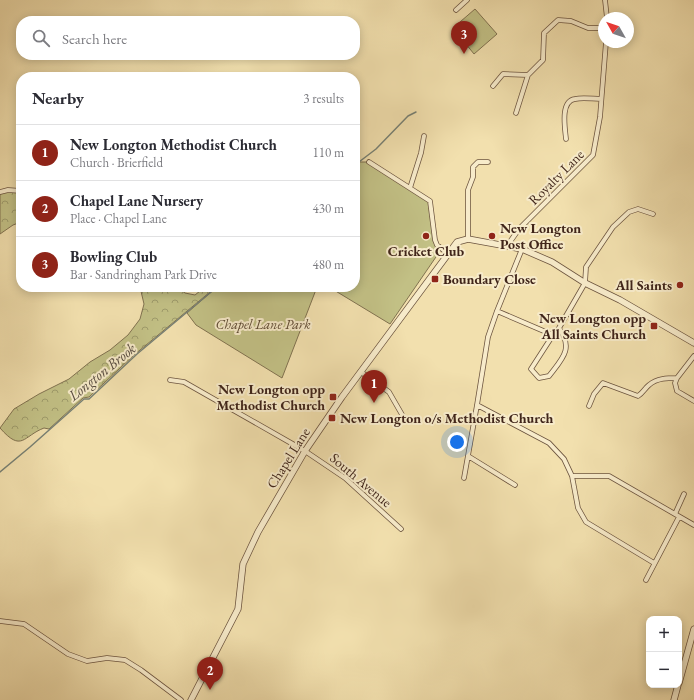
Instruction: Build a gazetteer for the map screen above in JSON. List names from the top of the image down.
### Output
{
  "streets": {
    "street": ["Royalty Lane", "Chapel Lane", "South Avenue"]
  },
  "crossings": [
    ["Chapel Lane", "South Avenue"]
  ],
  "water": ["Longton Brook"],
  "parks": ["Chapel Lane Park"],
  "places": {
    "other": ["Cricket Club", "New Longton Post Office", "All Saints"],
    "transit": [
      "Boundary Close",
      "New Longton opp All Saints Church",
      "New Longton opp Methodist Church",
      "New Longton o/s Methodist Church"
    ]
  },
  "north": "top left",
  "page": {
    "search": "Search here",
    "pins": ["3", "1", "2"],
    "heading": ["Nearby", "3 results"],
    "list": [
      {
        "mark": "1",
        "name": "New Longton Methodist Church",
        "note": "Church · Brierfield",
        "value": "110 m"
      },
      {
        "mark": "2",
        "name": "Chapel Lane Nursery",
        "note": "Place · Chapel Lane",
        "value": "430 m"
      },
      {
        "mark": "3",
        "name": "Bowling Club",
        "note": "Bar · Sandringham Park Drive",
        "value": "480 m"
      }
    ],
    "map_buttons": ["+", "−"]
  }
}
